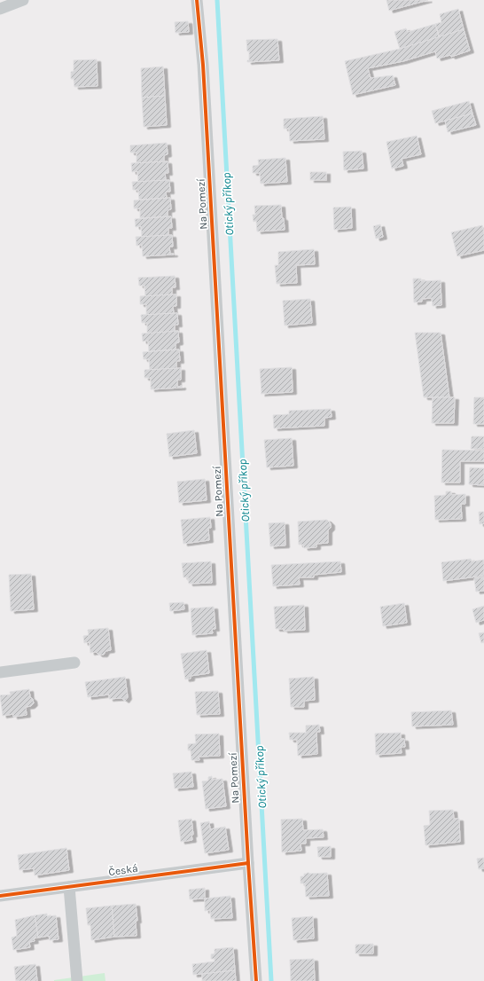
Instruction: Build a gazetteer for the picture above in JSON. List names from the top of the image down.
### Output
{
  "streets": {
    "street": ["Na Pomezí", "Česká"]
  },
  "crossings": [
    ["Na Pomezí", "Česká"]
  ],
  "water": ["Otický příkop"]
}
